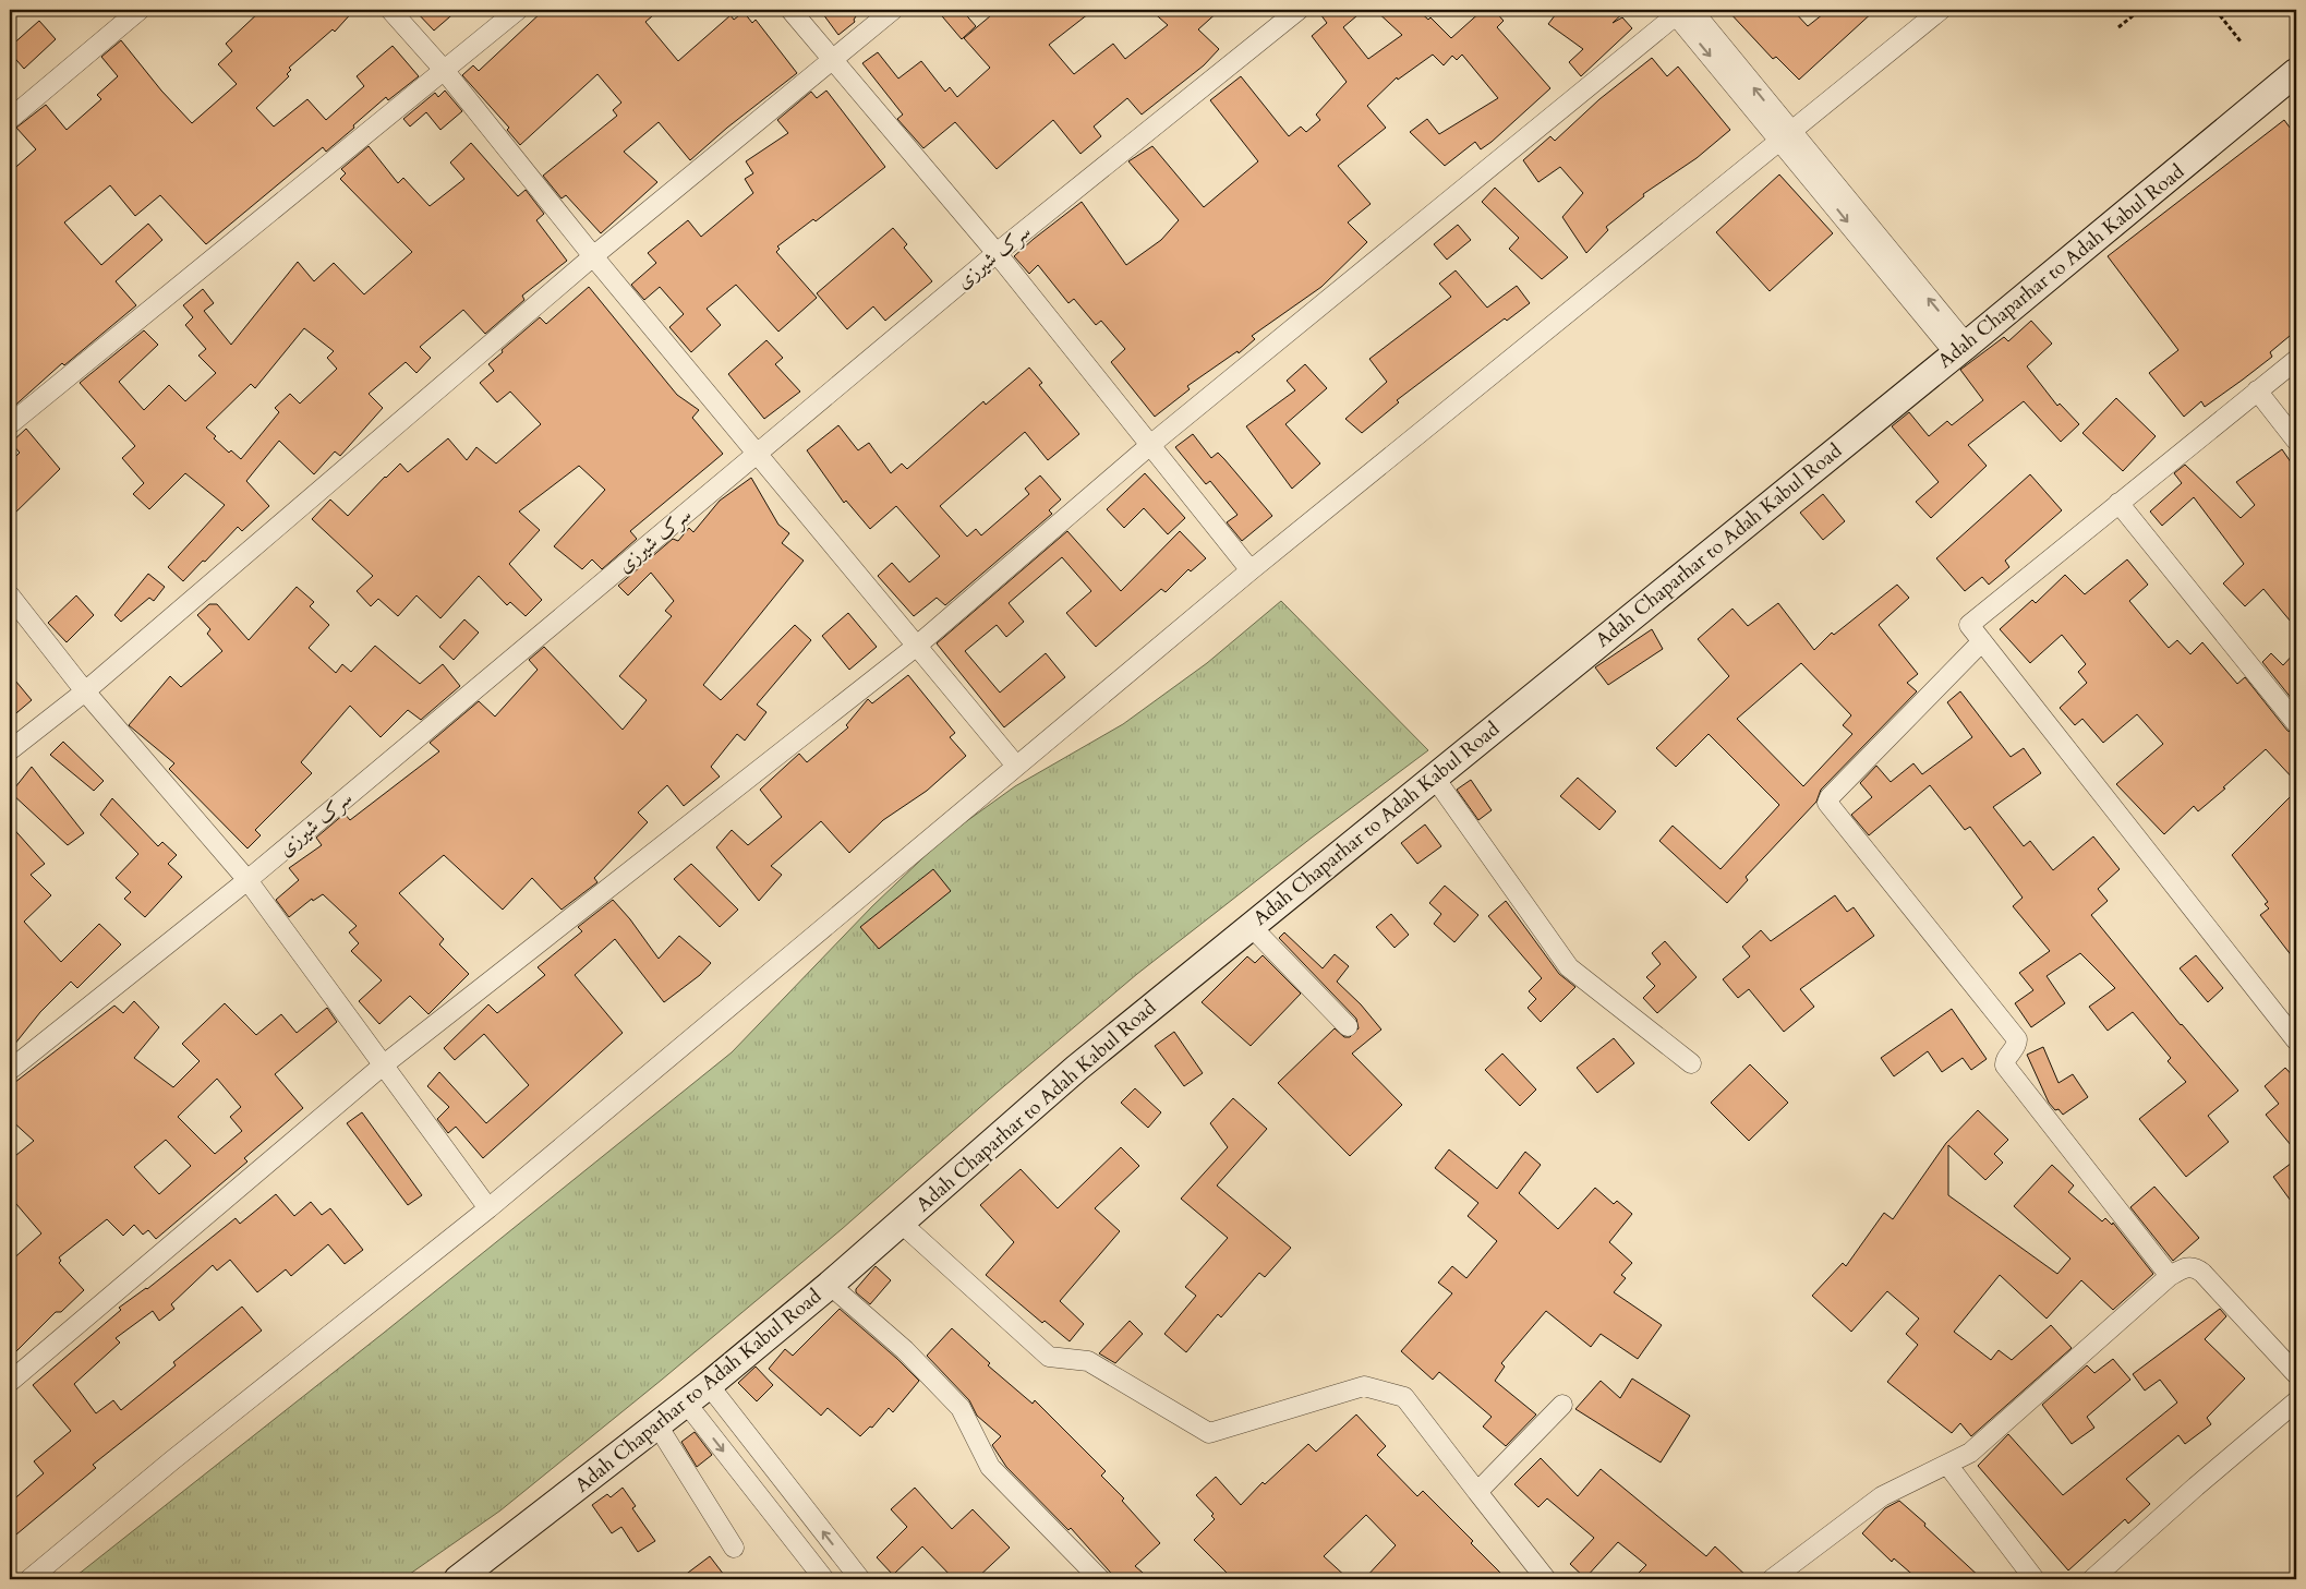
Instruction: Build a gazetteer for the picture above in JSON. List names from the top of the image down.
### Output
{
  "streets": {
    "main road": ["Adah Chaparhar to Adah Kabul Road"],
    "street": ["سرک شیرزی"]
  }
}
